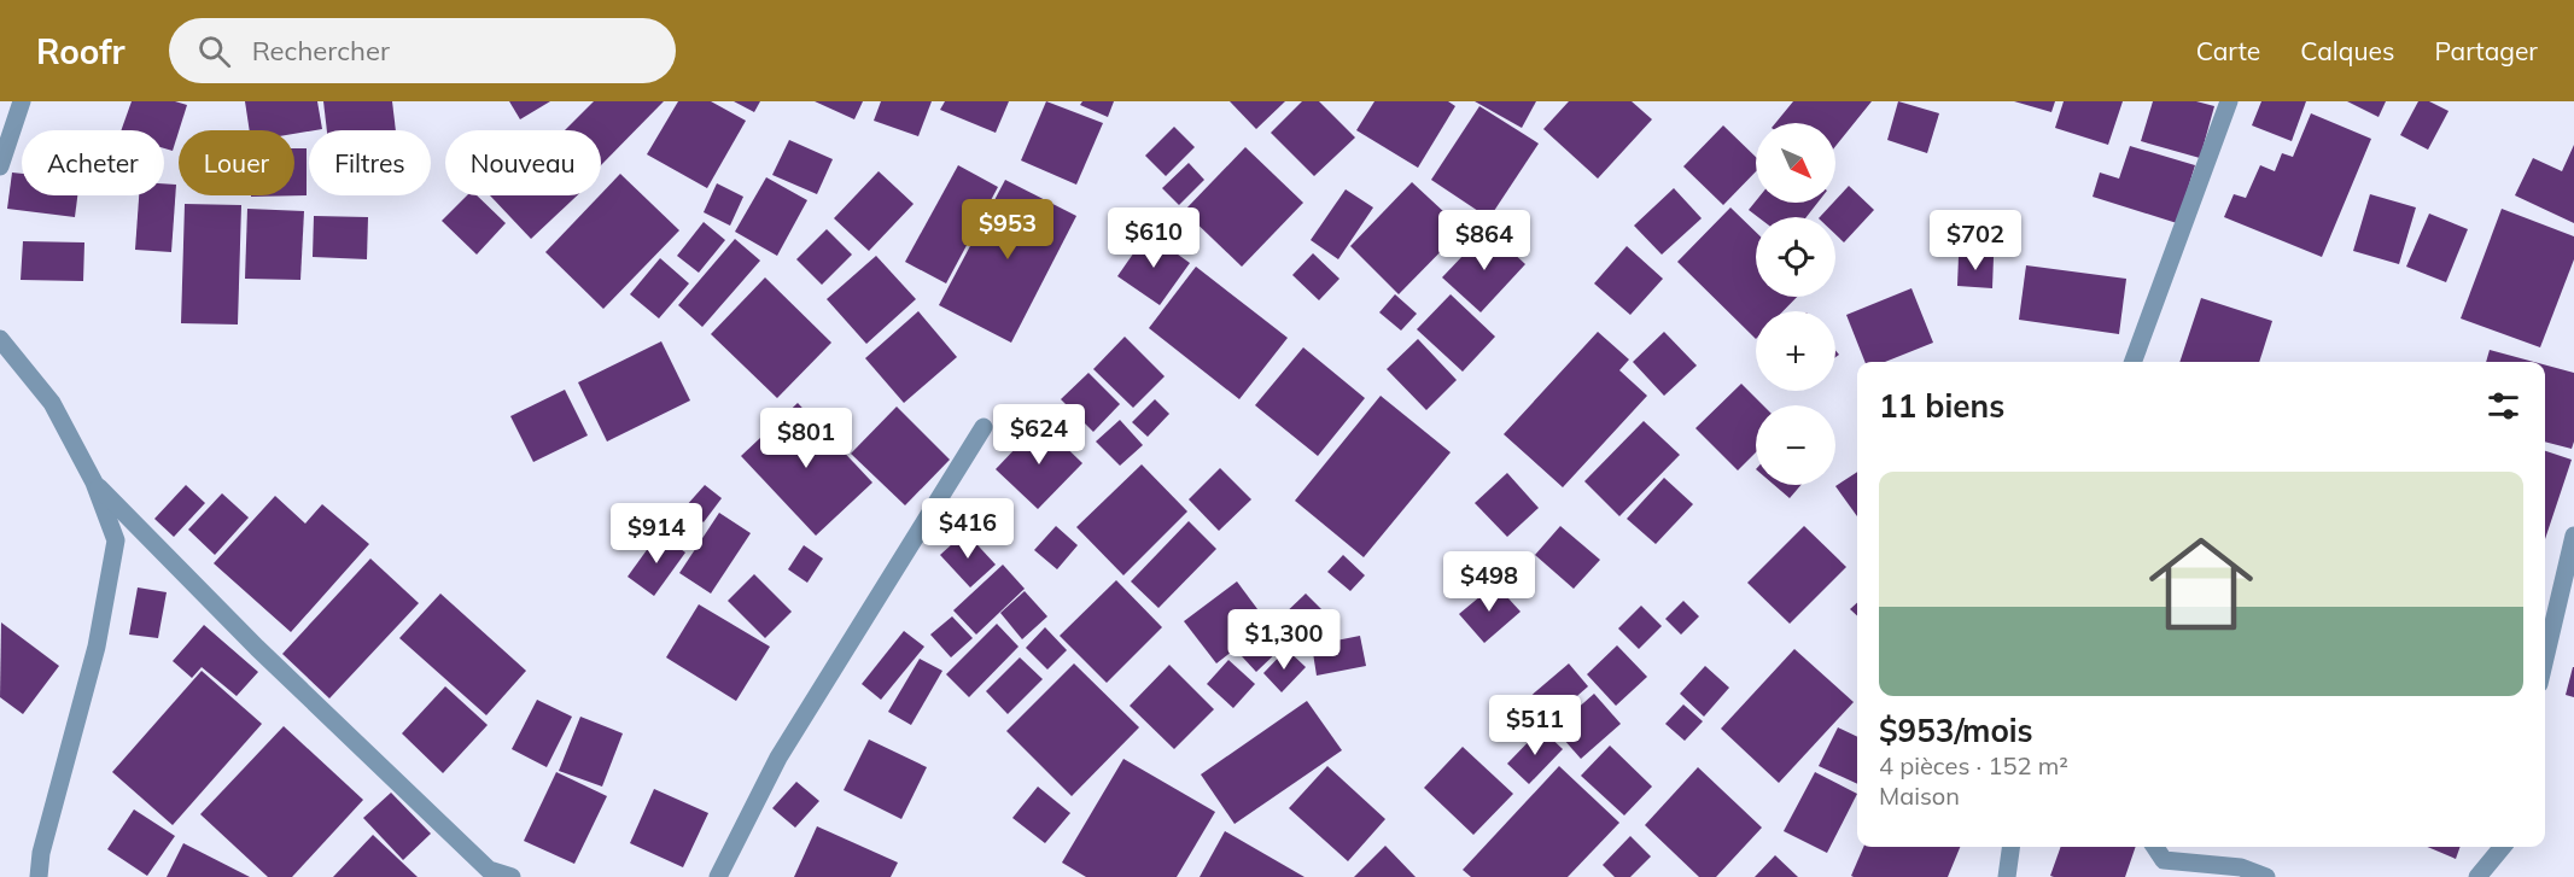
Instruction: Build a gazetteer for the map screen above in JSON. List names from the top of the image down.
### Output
{
  "north": "bottom right",
  "page": {
    "header": "Roofr",
    "search": "Rechercher",
    "nav": ["Carte", "Calques", "Partager"],
    "map_buttons": ["+", "−"],
    "chip": [
      "Acheter",
      "Louer",
      "Filtres",
      "Nouveau"
    ],
    "price": [
      "$953",
      "$610",
      "$864",
      "$702",
      "$624",
      "$801",
      "$416",
      "$914",
      "$498",
      "$1,300",
      "$511"
    ],
    "heading": "11 biens",
    "list": [
      {
        "name": "$953/mois",
        "note": "4 pièces · 152 m² · Maison"
      }
    ]
  }
}
